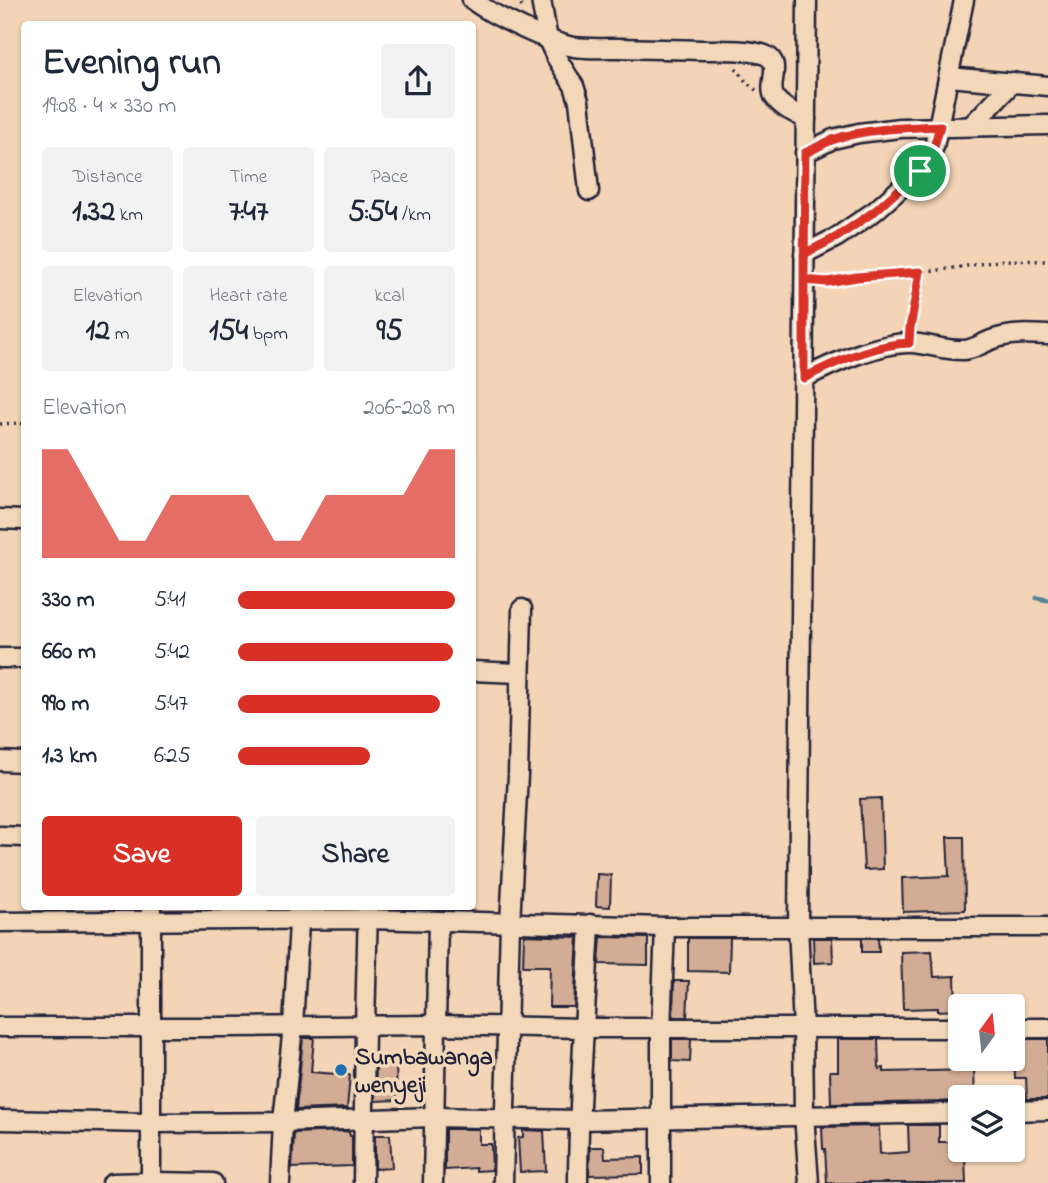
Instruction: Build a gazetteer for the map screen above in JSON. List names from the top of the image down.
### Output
{
  "places": ["Sumbawanga wenyeji"],
  "north": "top",
  "page": {
    "heading": ["Evening run", "19:08 · 4 × 330 m"],
    "stats": [
      ["Distance", "1.32 km"],
      ["Time", "7:47"],
      ["Pace", "5:54 /km"],
      ["Elevation", "12 m"],
      ["Heart rate", "154 bpm"],
      ["kcal", "95"]
    ],
    "chart": ["Elevation", "206–208 m"],
    "list": [
      {
        "name": "330 m",
        "note": "5:41"
      },
      {
        "name": "660 m",
        "note": "5:42"
      },
      {
        "name": "990 m",
        "note": "5:47"
      },
      {
        "name": "1.3 km",
        "note": "6:25"
      }
    ],
    "buttons": ["Save", "Share"]
  }
}
